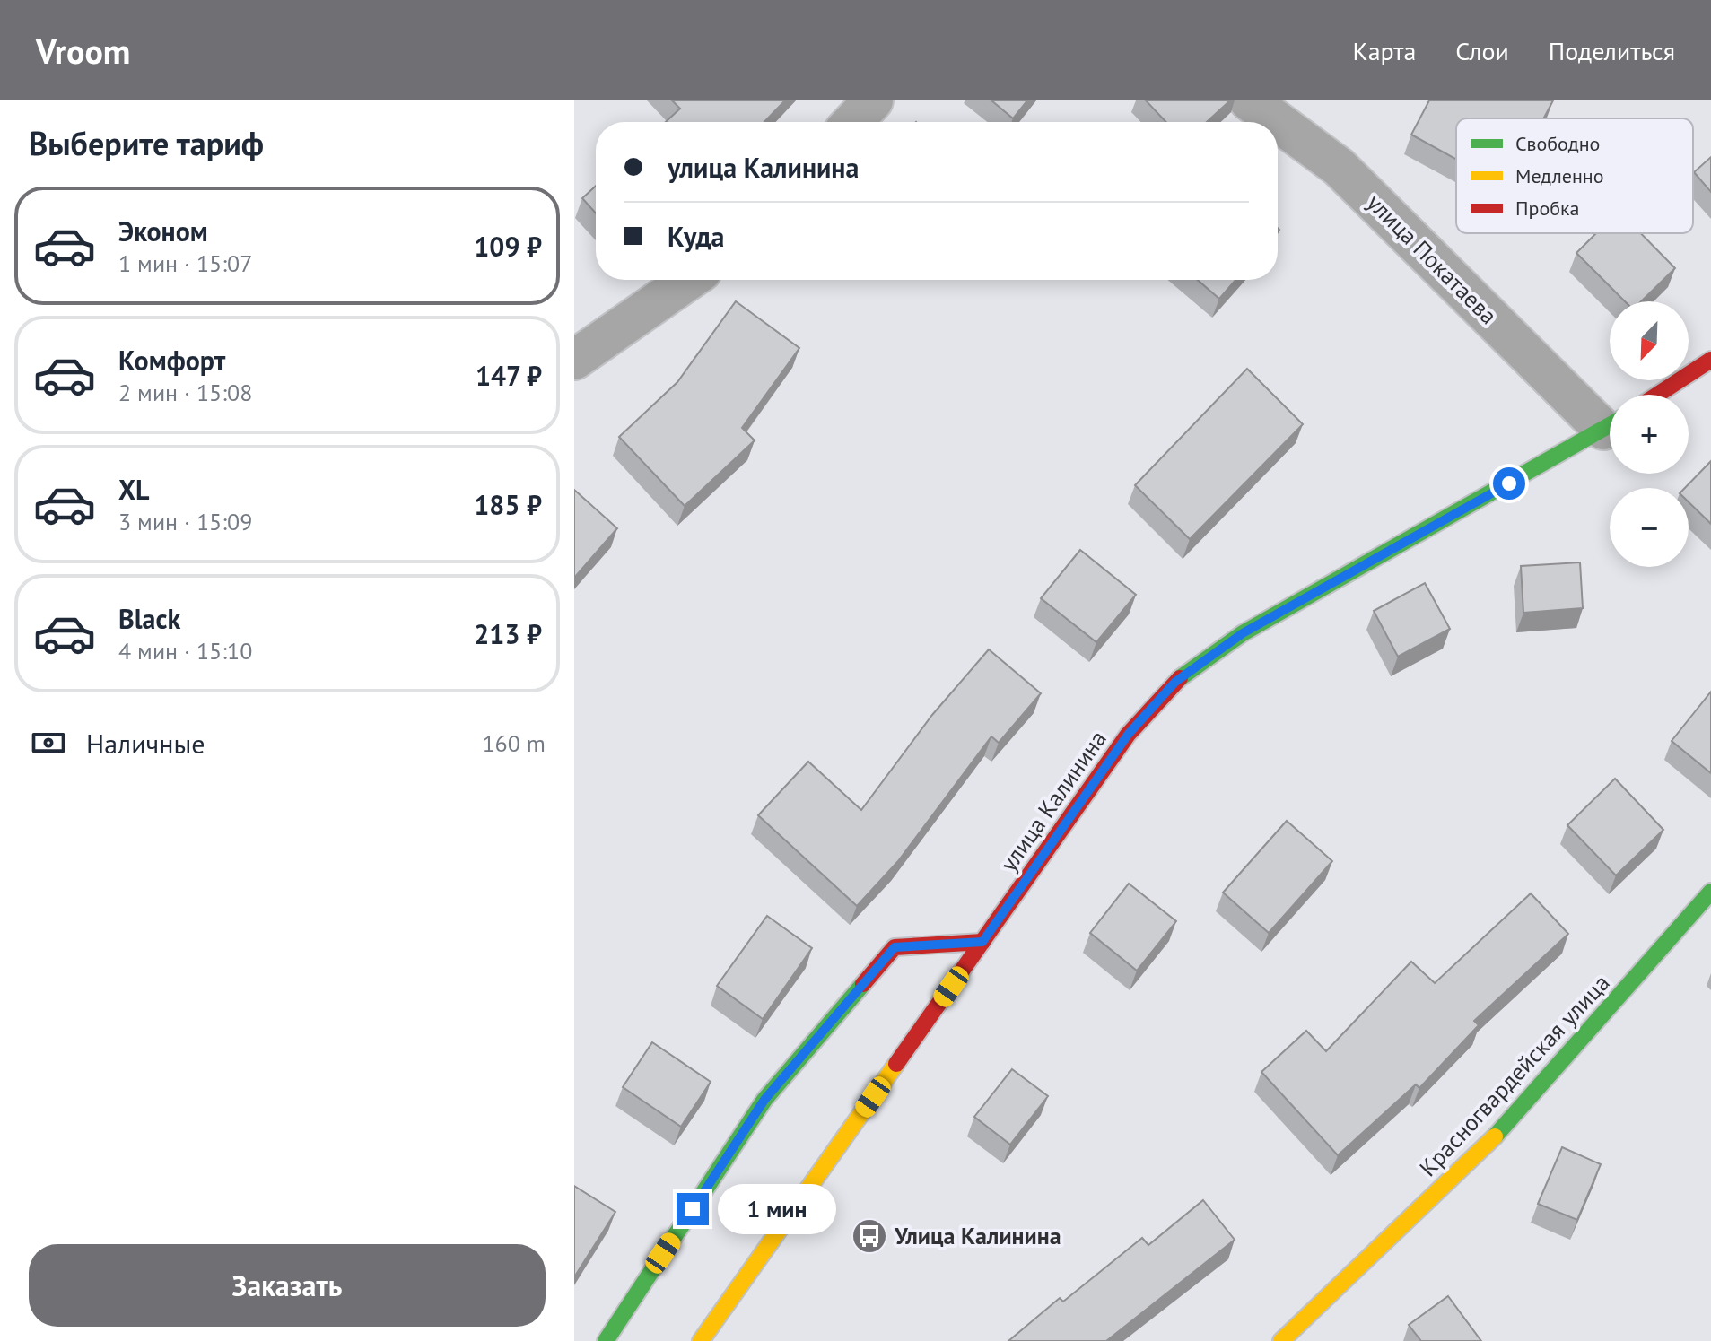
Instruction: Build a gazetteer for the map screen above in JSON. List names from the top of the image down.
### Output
{
  "streets": {
    "main road": ["улица Калинина", "Красногвардейская улица"],
    "street": ["улица Покатаева"]
  },
  "places": {
    "bus stop": ["Улица Калинина"]
  },
  "legend": ["Свободно", "Медленно", "Пробка"],
  "north": "bottom left",
  "page": {
    "header": "Vroom",
    "nav": ["Карта", "Слои", "Поделиться"],
    "heading": "Выберите тариф",
    "banner": ["улица Калинина", "Куда"],
    "list": [
      {
        "name": "Эконом",
        "note": "1 мин · 15:07",
        "value": "109 ₽"
      },
      {
        "name": "Комфорт",
        "note": "2 мин · 15:08",
        "value": "147 ₽"
      },
      {
        "name": "XL",
        "note": "3 мин · 15:09",
        "value": "185 ₽"
      },
      {
        "name": "Black",
        "note": "4 мин · 15:10",
        "value": "213 ₽"
      }
    ],
    "map_buttons": ["+", "−"],
    "pay": ["Наличные", "160 m"],
    "bubble": "1 мин",
    "buttons": "Заказать"
  }
}
